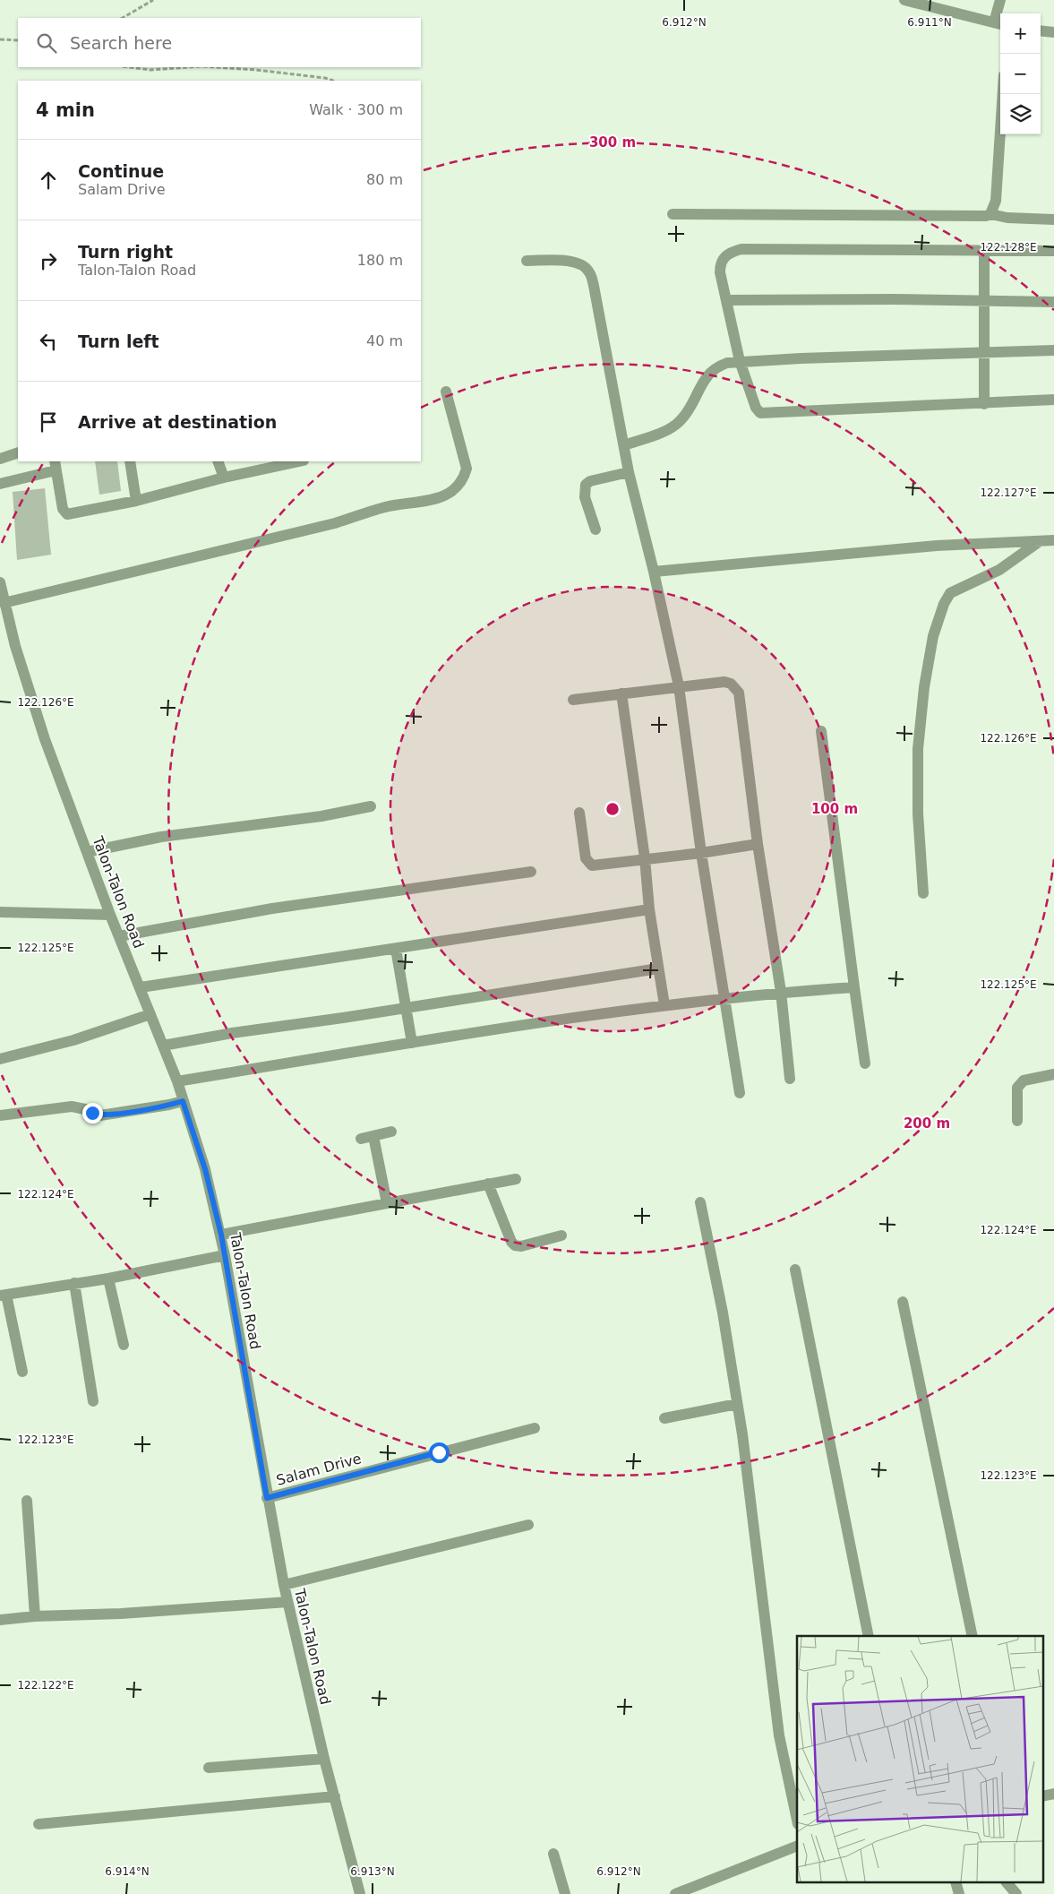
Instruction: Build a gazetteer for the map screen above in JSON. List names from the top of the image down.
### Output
{
  "streets": {
    "street": ["Talon-Talon Road", "Salam Drive"]
  },
  "crossings": [
    ["Talon-Talon Road", "Salam Drive"]
  ],
  "page": {
    "map_buttons": ["+", "−"],
    "search": "Search here",
    "heading": ["4 min", "Walk · 300 m"],
    "list": [
      ["Continue", "Salam Drive", "80 m"],
      ["Turn right", "Talon-Talon Road", "180 m"],
      ["Turn left", "40 m"],
      "Arrive at destination"
    ]
  },
  "coordinates": [
    "6.912°N",
    "6.911°N",
    "122.128°E",
    "122.127°E",
    "122.126°E",
    "122.125°E",
    "122.124°E",
    "122.123°E",
    "122.122°E",
    "6.914°N",
    "6.913°N"
  ],
  "rings": ["300 m", "100 m", "200 m"]
}
